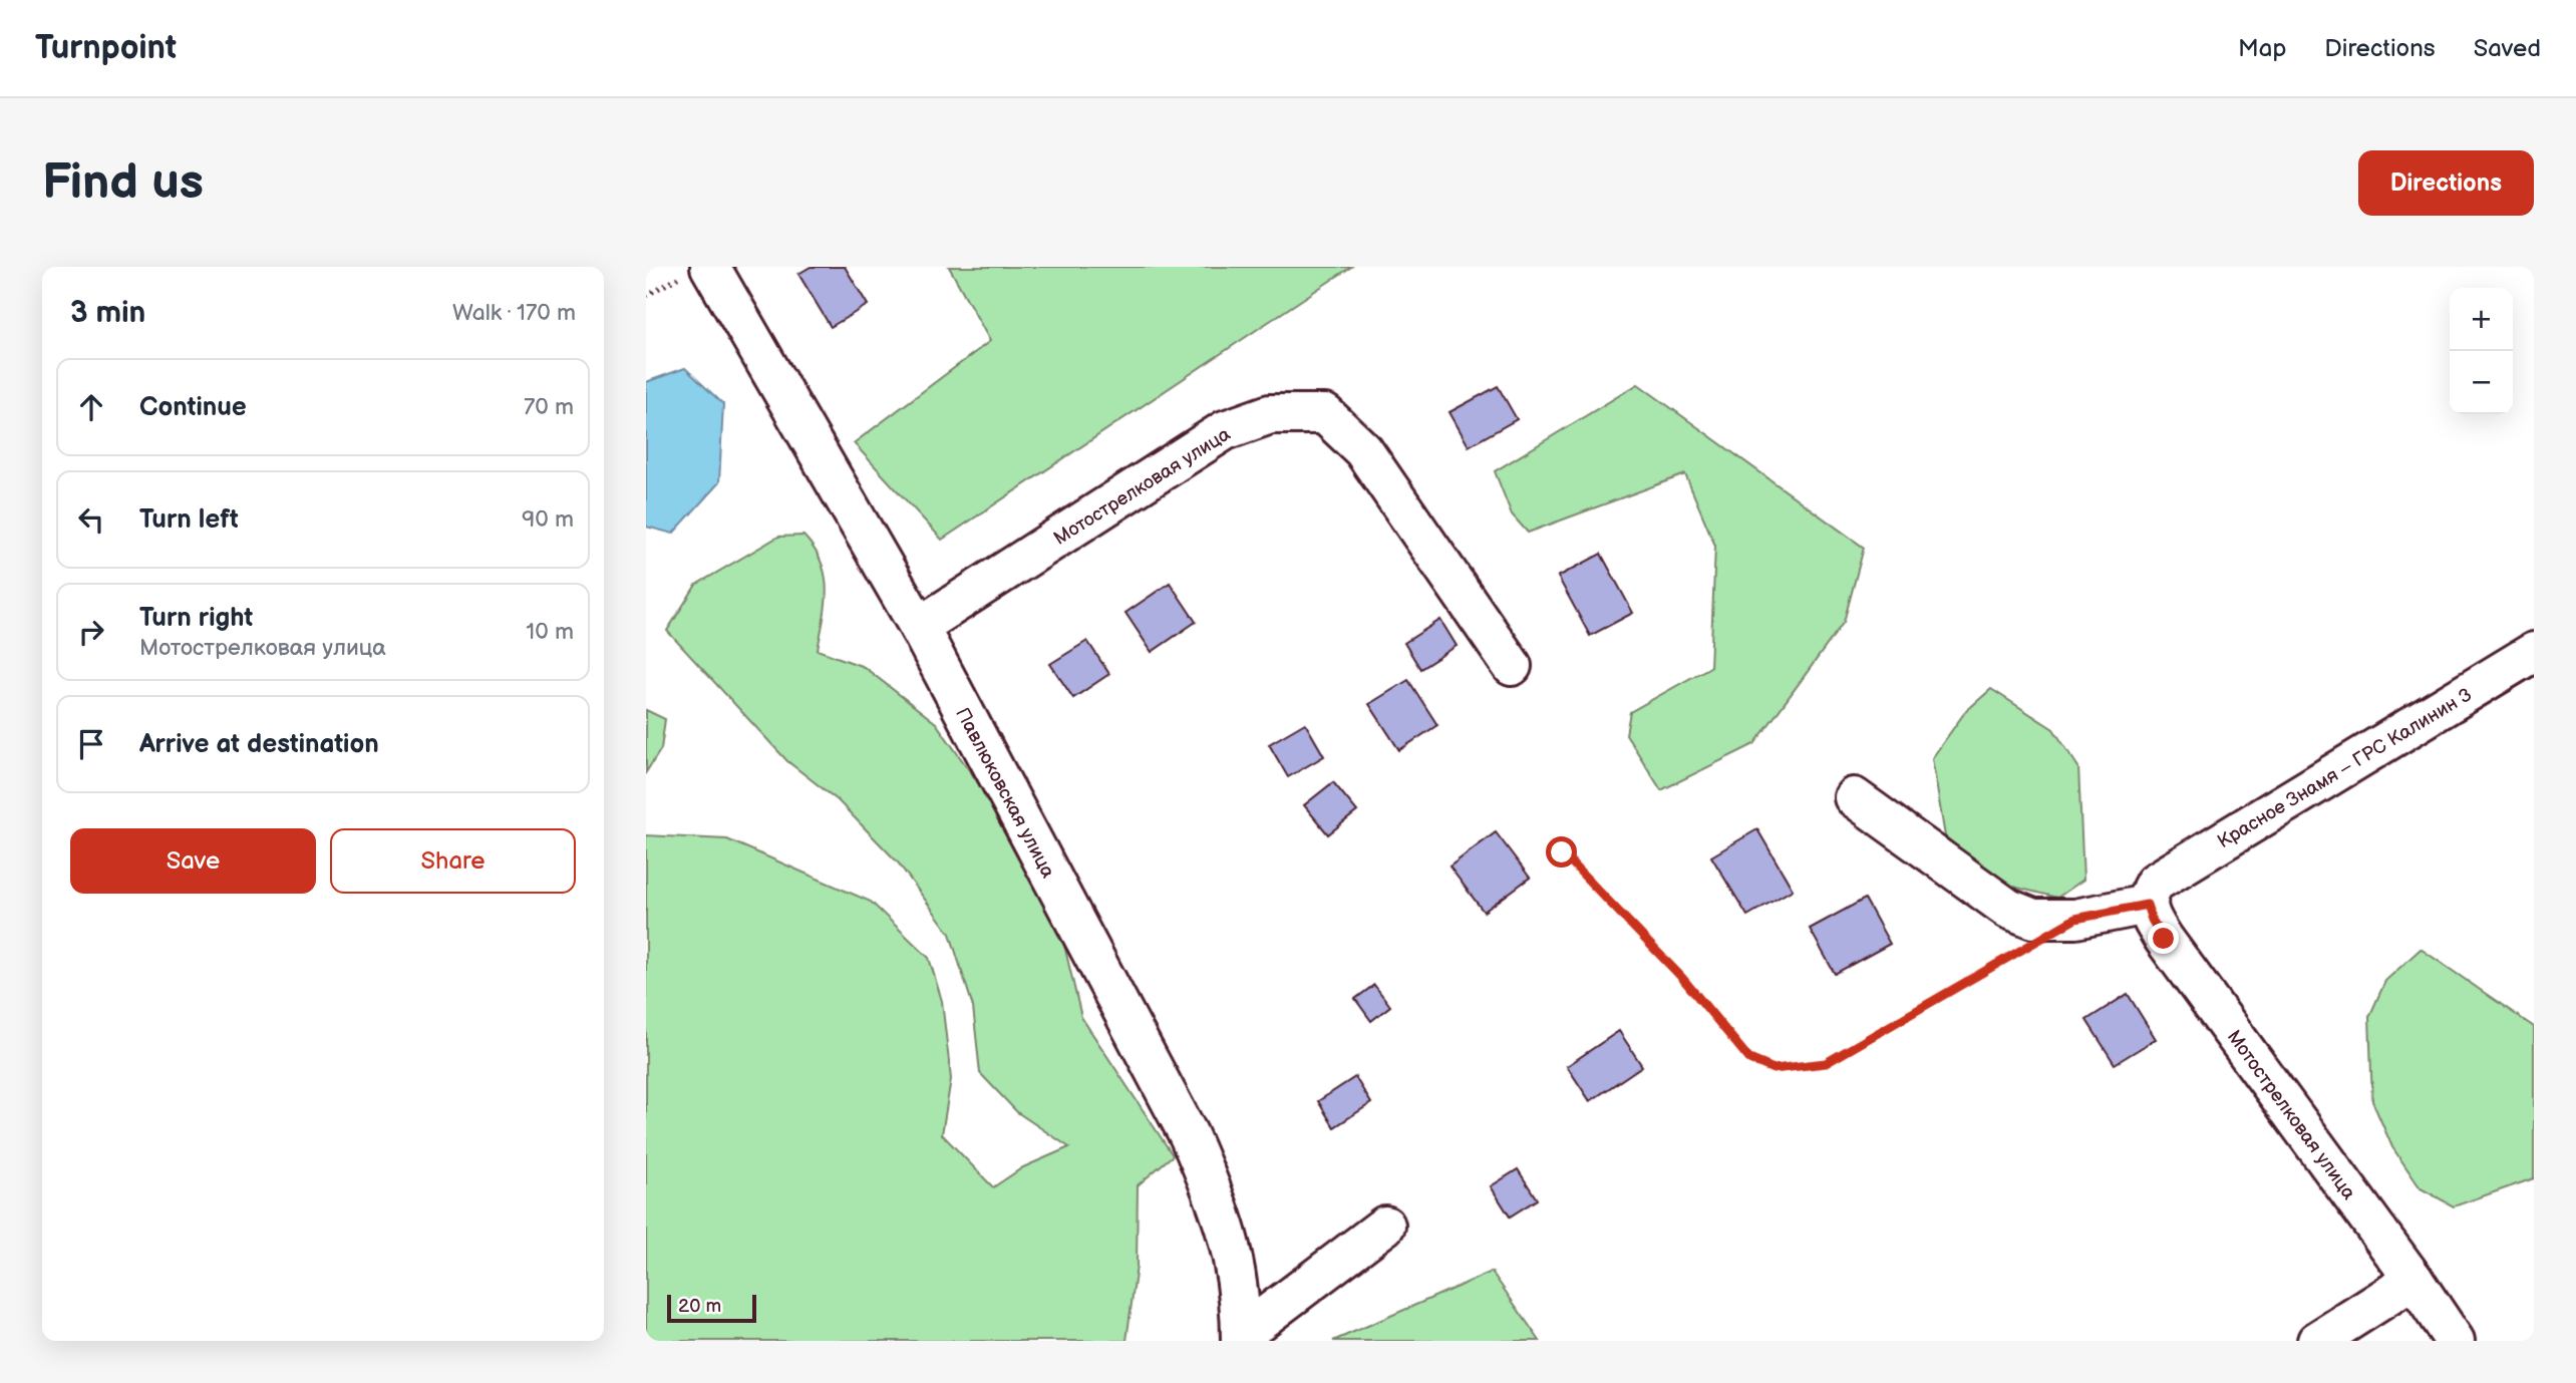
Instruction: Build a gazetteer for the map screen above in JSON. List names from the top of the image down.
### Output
{
  "streets": {
    "street": ["Мотострелковая улица", "Красное Знамя – ГРС Калинин 3", "Павлюковская улица"]
  },
  "crossings": [
    ["Мотострелковая улица", "Красное Знамя – ГРС Калинин 3"],
    ["Мотострелковая улица", "Павлюковская улица"]
  ],
  "scale_bar": "20 m",
  "page": {
    "header": "Turnpoint",
    "nav": ["Map", "Directions", "Saved"],
    "buttons": [
      "Directions",
      ["Save", "Share"]
    ],
    "title": "Find us",
    "heading": ["3 min", "Walk · 170 m"],
    "map_buttons": ["+", "−"],
    "list": [
      ["Continue", "70 m"],
      ["Turn left", "90 m"],
      ["Turn right", "Мотострелковая улица", "10 m"],
      "Arrive at destination"
    ],
    "scale": "20 m"
  }
}
